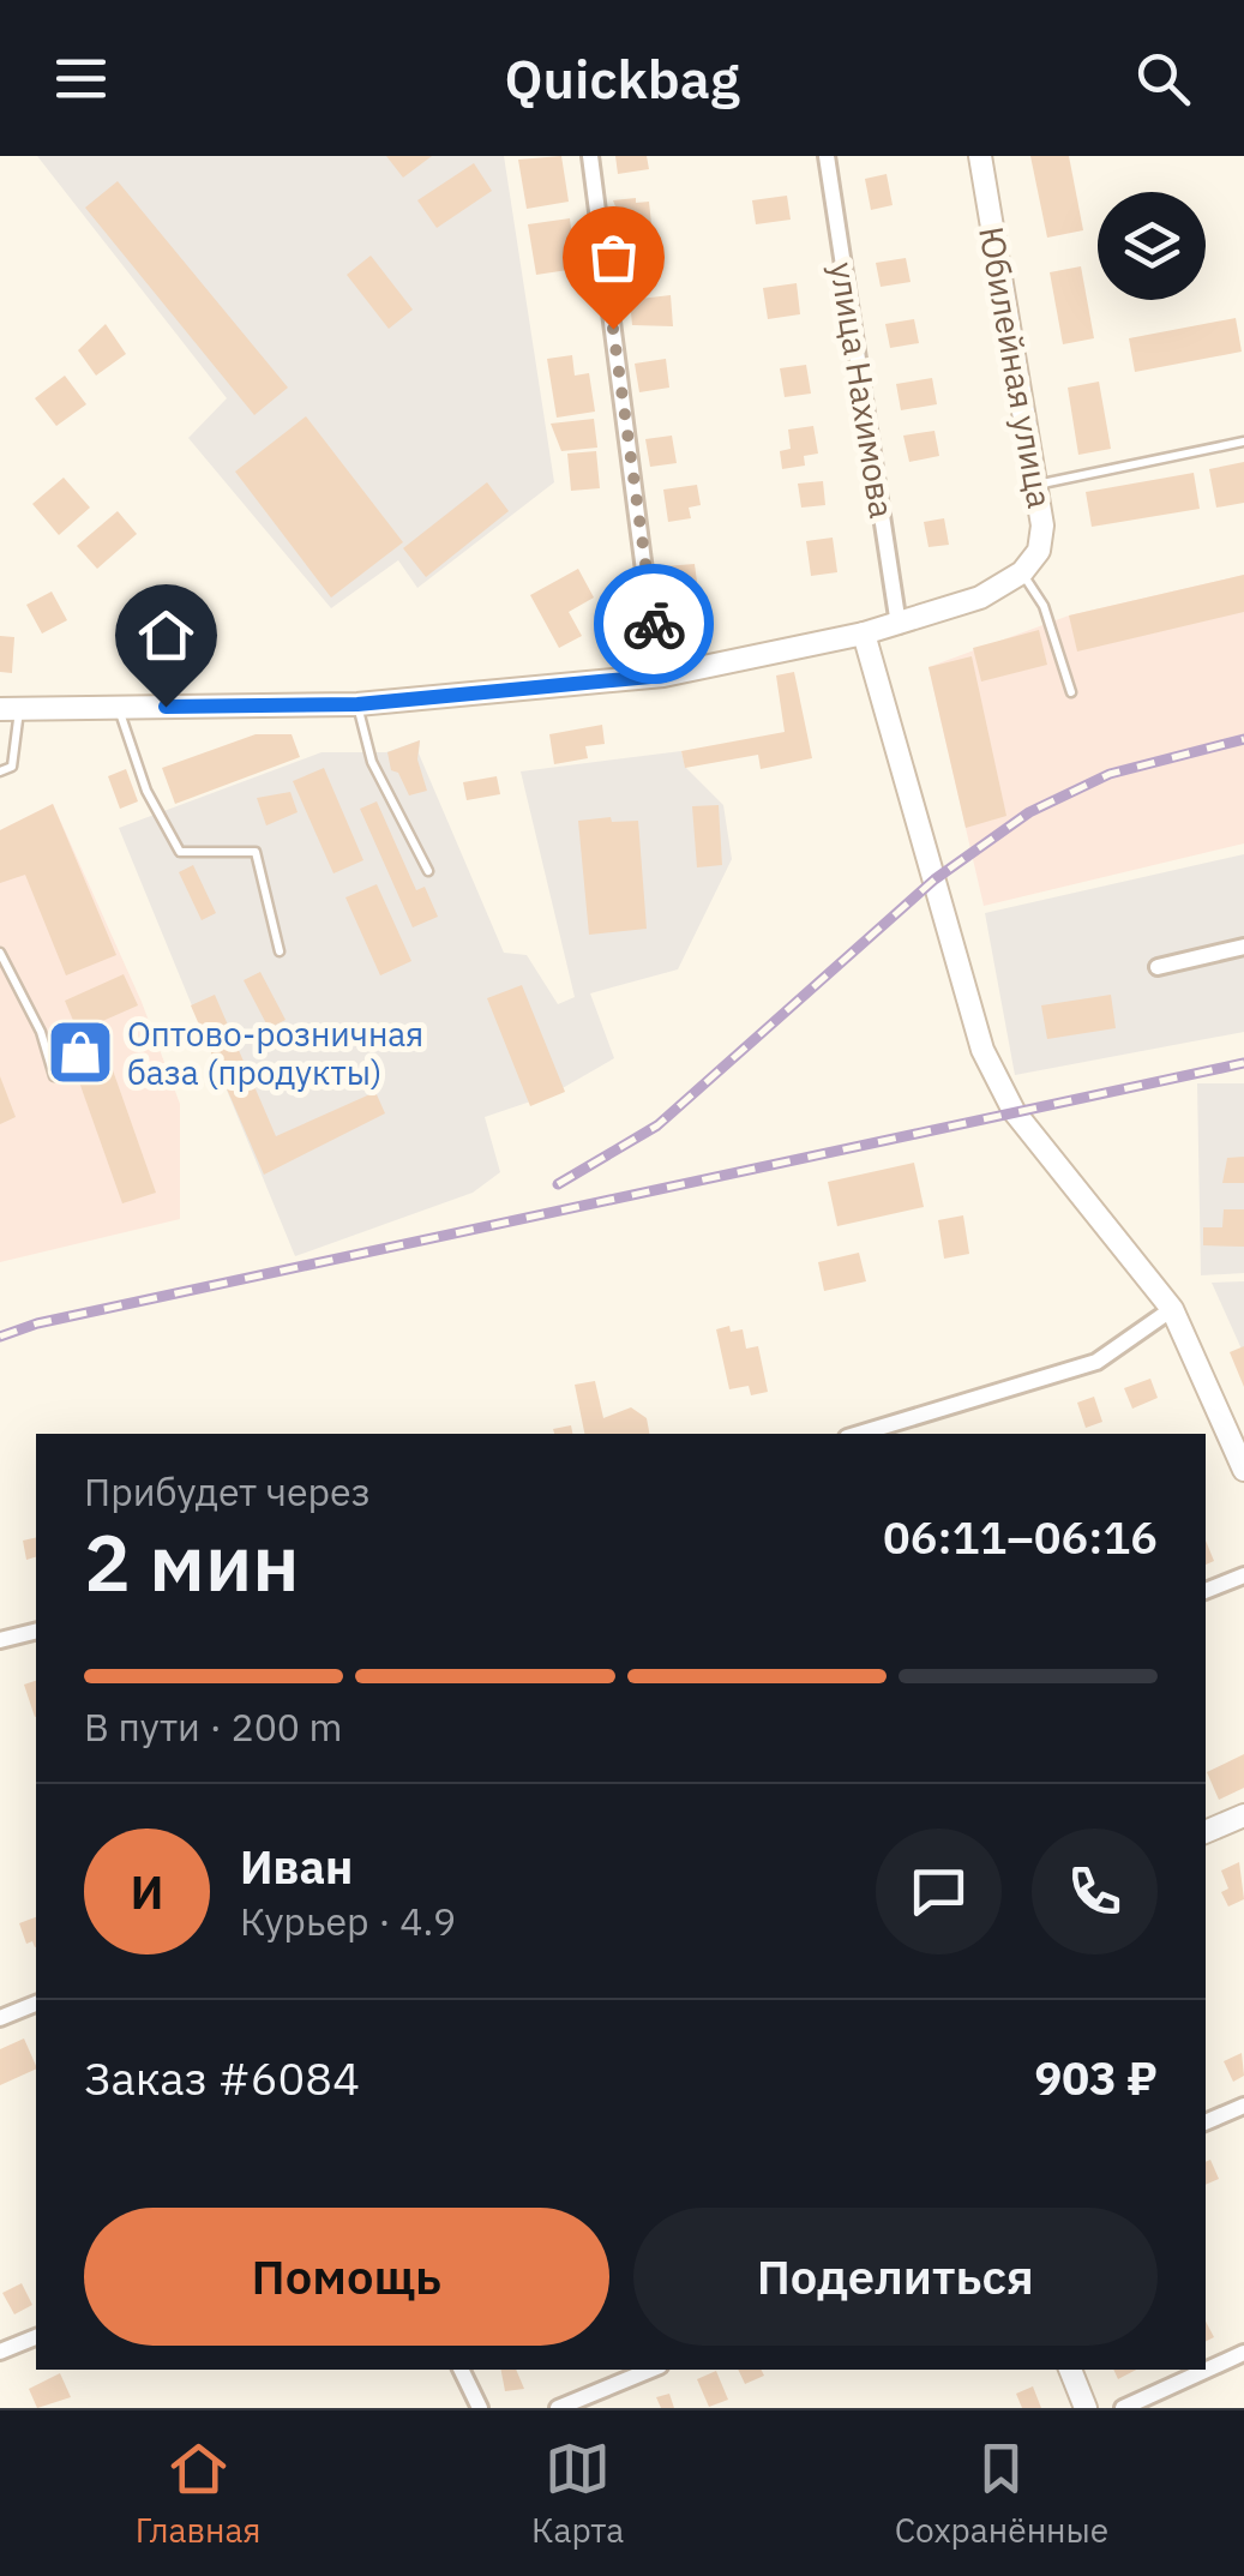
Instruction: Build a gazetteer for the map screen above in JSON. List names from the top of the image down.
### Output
{
  "streets": {
    "main road": ["Юбилейная улица"],
    "street": ["улица Нахимова"]
  },
  "places": {
    "shop": ["Оптово-розничная база (продукты)"]
  },
  "page": {
    "header": "Quickbag",
    "heading": ["2 мин", "Прибудет через", "06:11–06:16"],
    "panel": [
      "Иван",
      "Курьер · 4.9",
      "Заказ #6084",
      "903 ₽"
    ],
    "bar": "В пути · 200 m",
    "round": "И",
    "buttons": ["Помощь", "Поделиться"],
    "tabs": ["Главная", "Карта", "Сохранённые"]
  }
}
